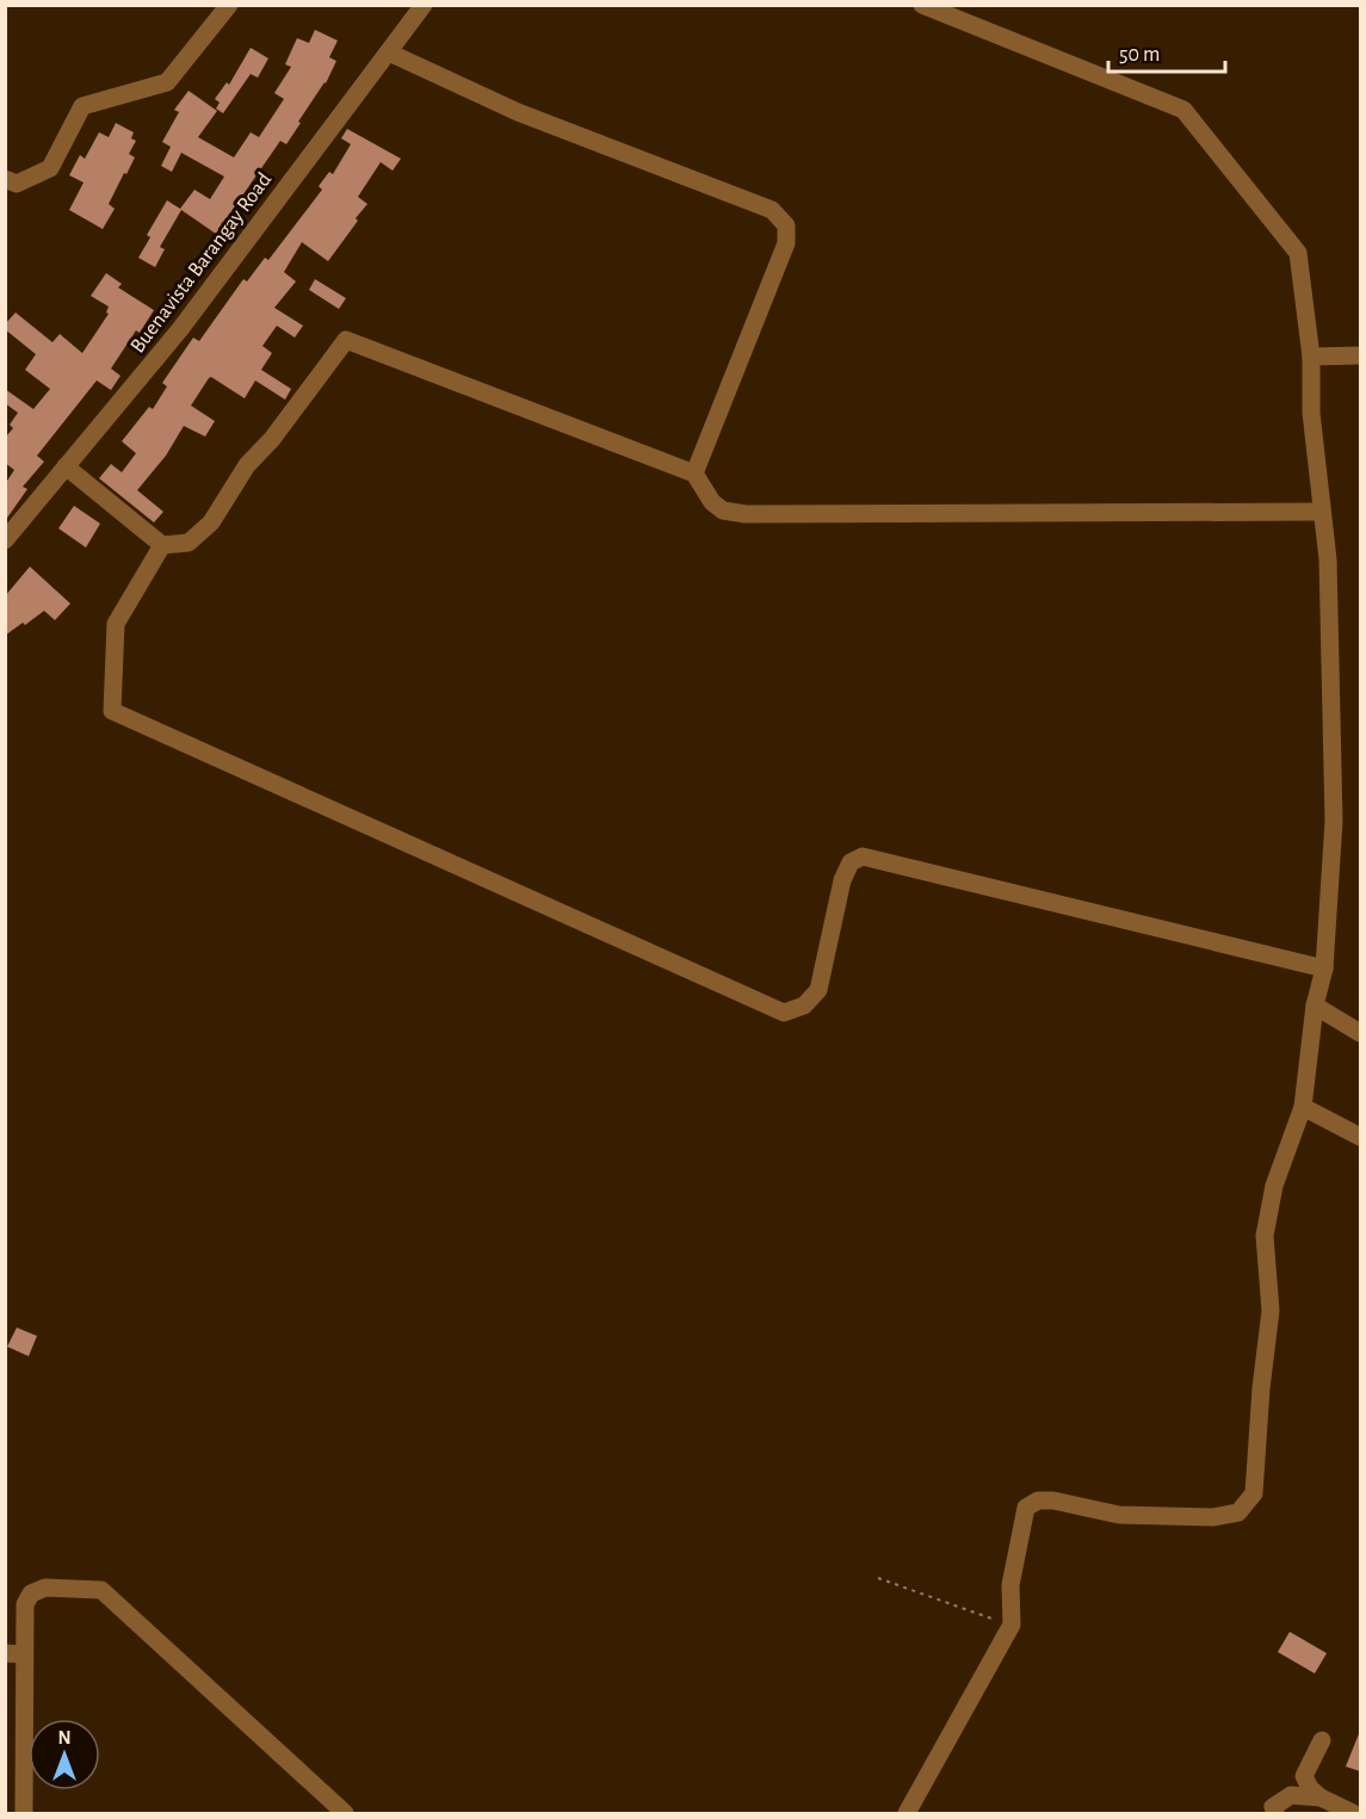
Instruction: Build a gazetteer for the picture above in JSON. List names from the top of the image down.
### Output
{
  "streets": {
    "street": ["Buenavista Barangay Road"]
  },
  "scale_bar": "50 m",
  "north": "top"
}
